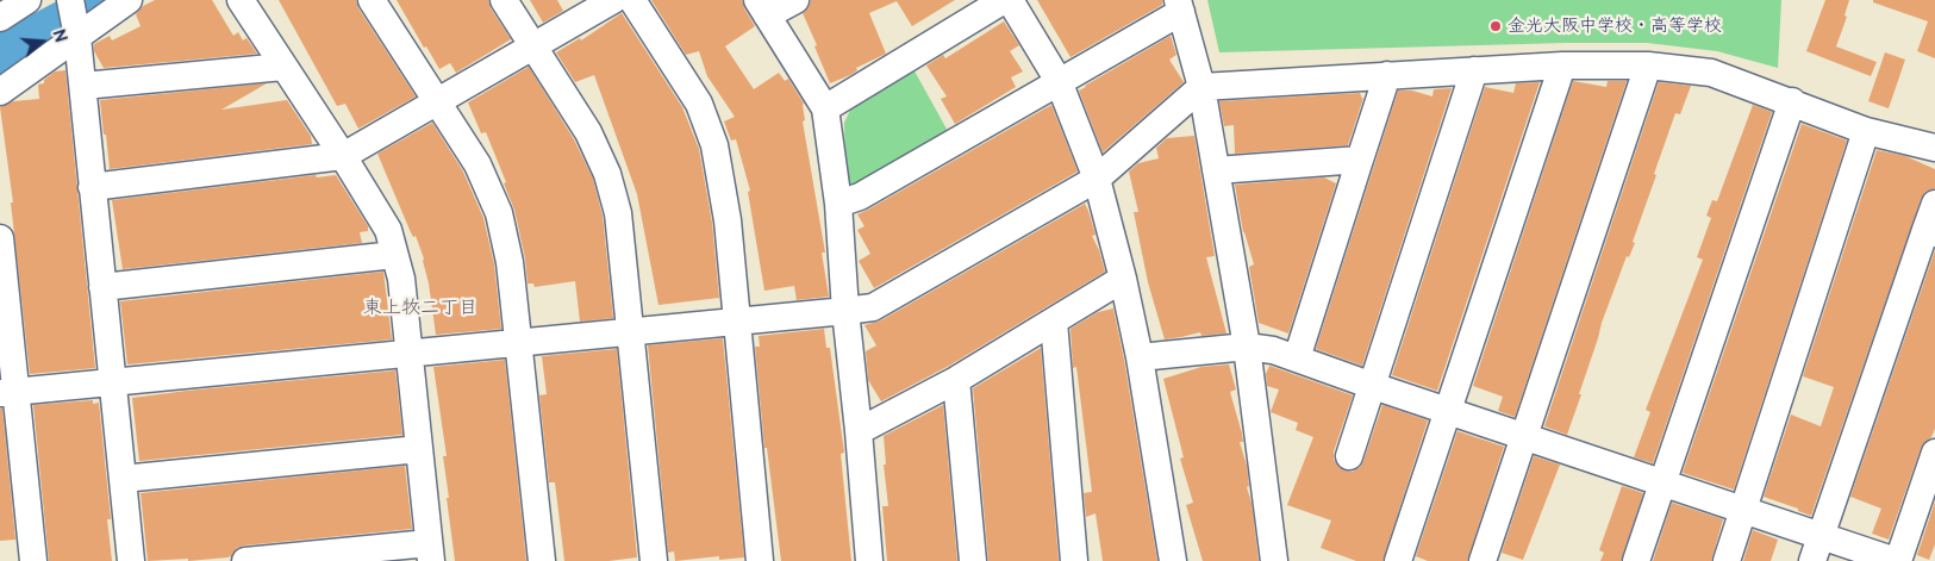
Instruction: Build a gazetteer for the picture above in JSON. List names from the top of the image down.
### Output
{
  "districts": ["東上牧二丁目"],
  "places": ["金光大阪中学校・高等学校"],
  "north": "right"
}
